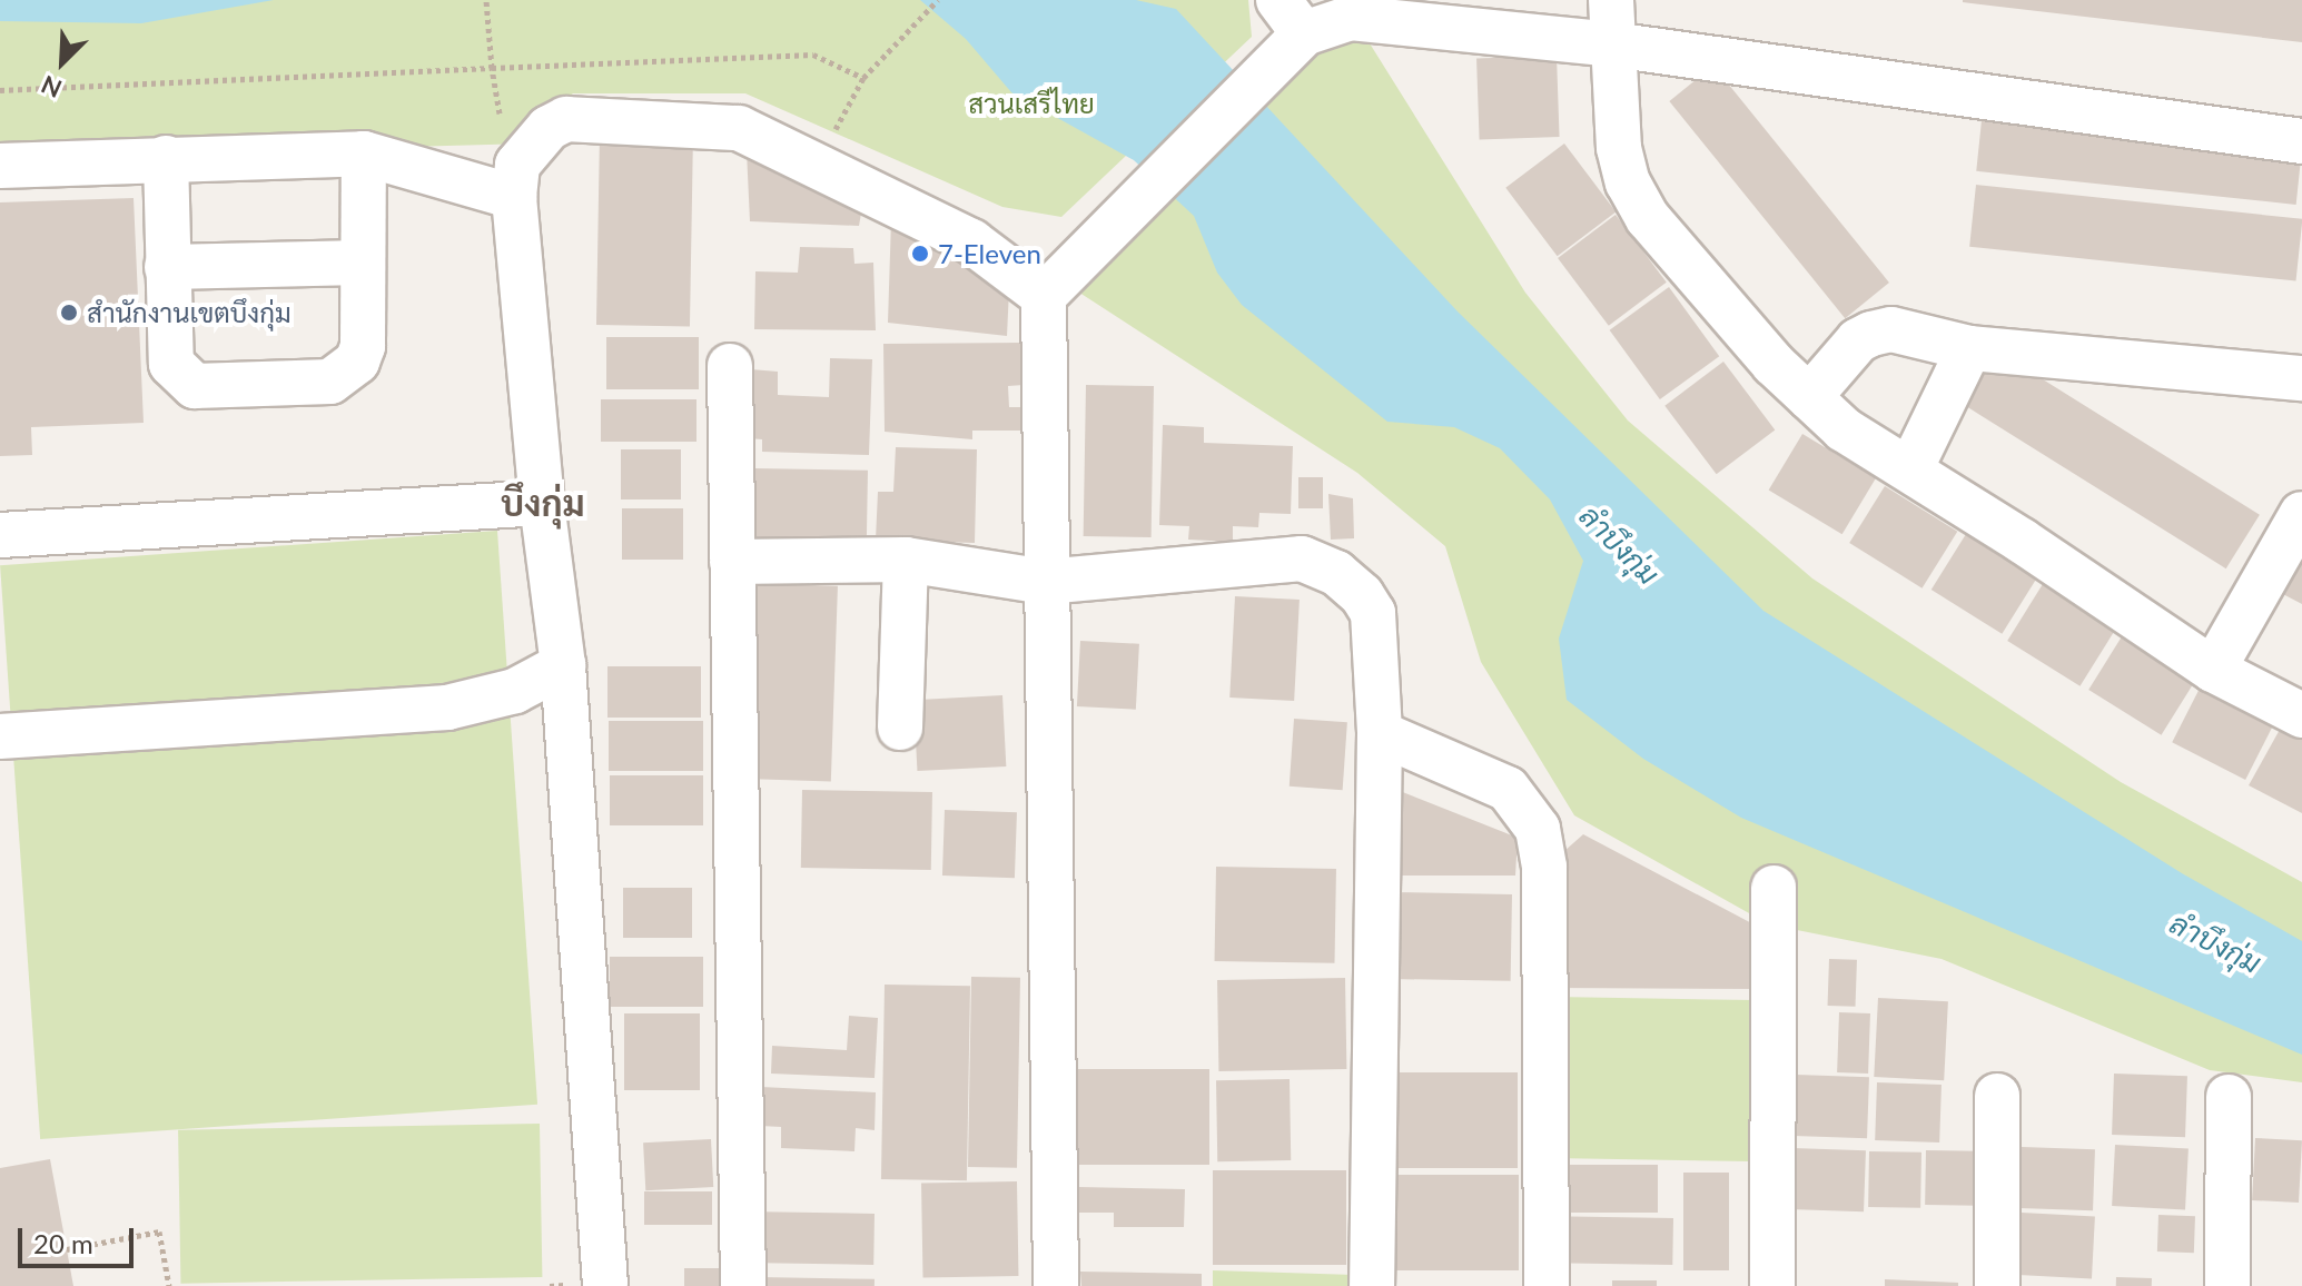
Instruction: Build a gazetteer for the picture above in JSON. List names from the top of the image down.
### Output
{
  "districts": ["บึงกุ่ม"],
  "water": ["ลำบึงกุ่ม"],
  "parks": ["สวนเสรีไทย"],
  "places": ["7-Eleven", "สำนักงานเขตบึงกุ่ม"],
  "scale_bar": "20 m",
  "north": "bottom left"
}
